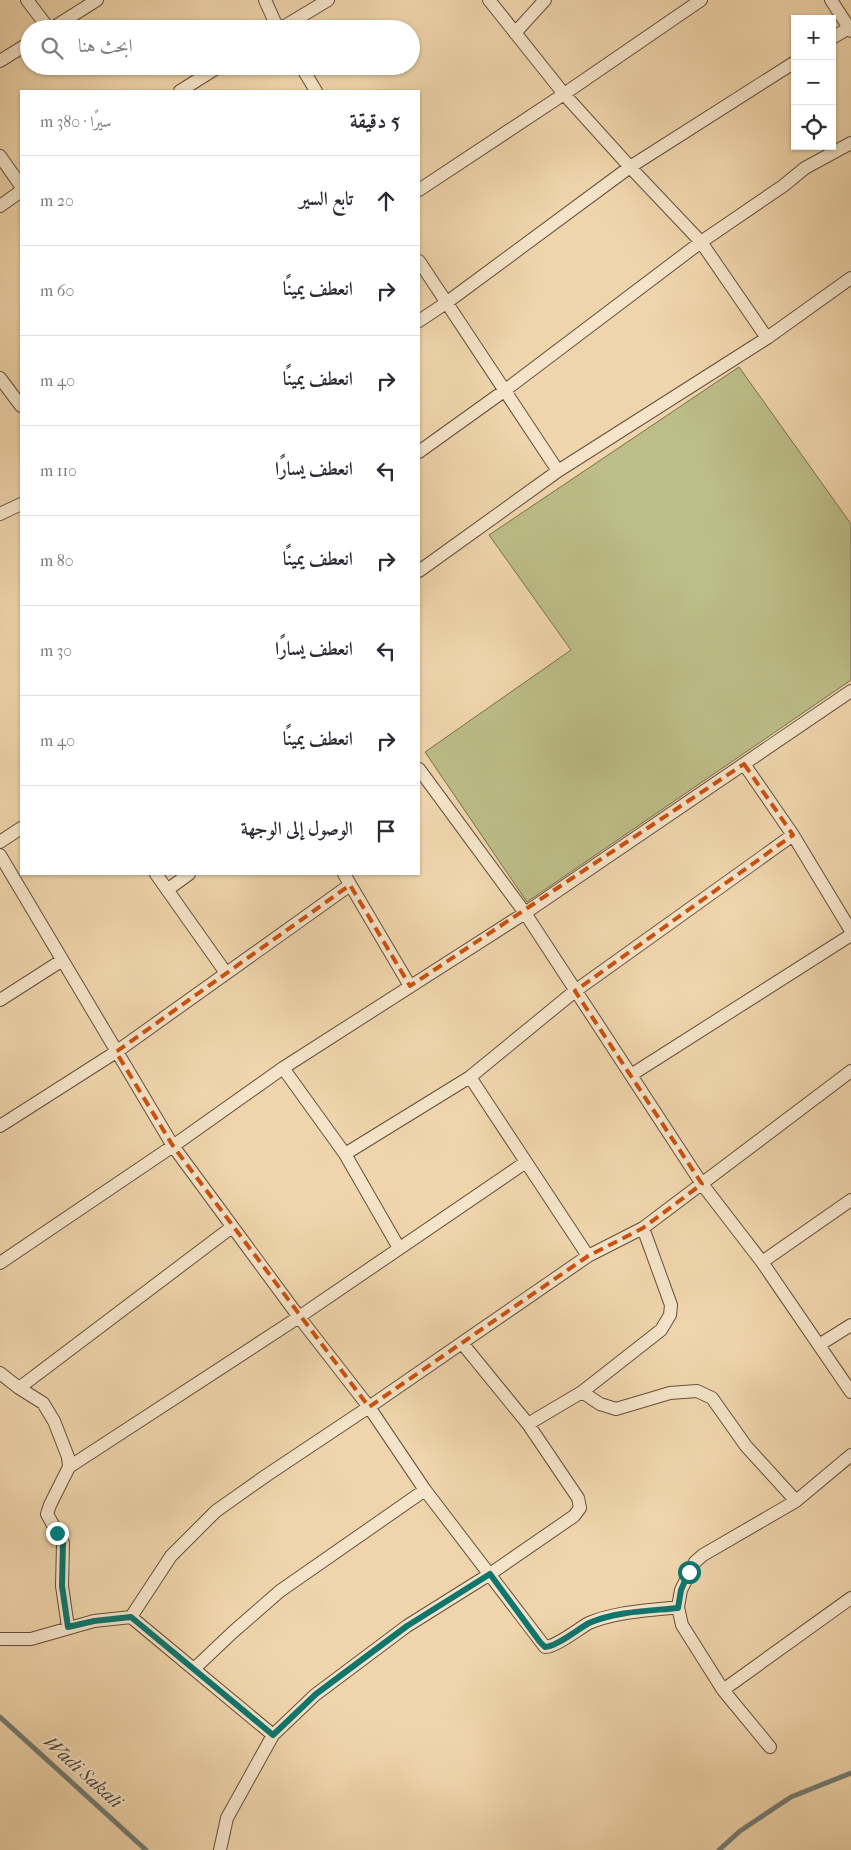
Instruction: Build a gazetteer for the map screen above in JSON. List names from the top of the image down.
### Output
{
  "water": ["Wadi Sakali"],
  "page": {
    "map_buttons": ["+", "−"],
    "search": "ابحث هنا",
    "heading": ["5 دقيقة", "سيرًا · 380 m"],
    "list": [
      ["تابع السير", "20 m"],
      ["انعطف يمينًا", "60 m"],
      ["انعطف يمينًا", "40 m"],
      ["انعطف يسارًا", "110 m"],
      ["انعطف يمينًا", "80 m"],
      ["انعطف يسارًا", "30 m"],
      ["انعطف يمينًا", "40 m"],
      "الوصول إلى الوجهة"
    ]
  }
}
